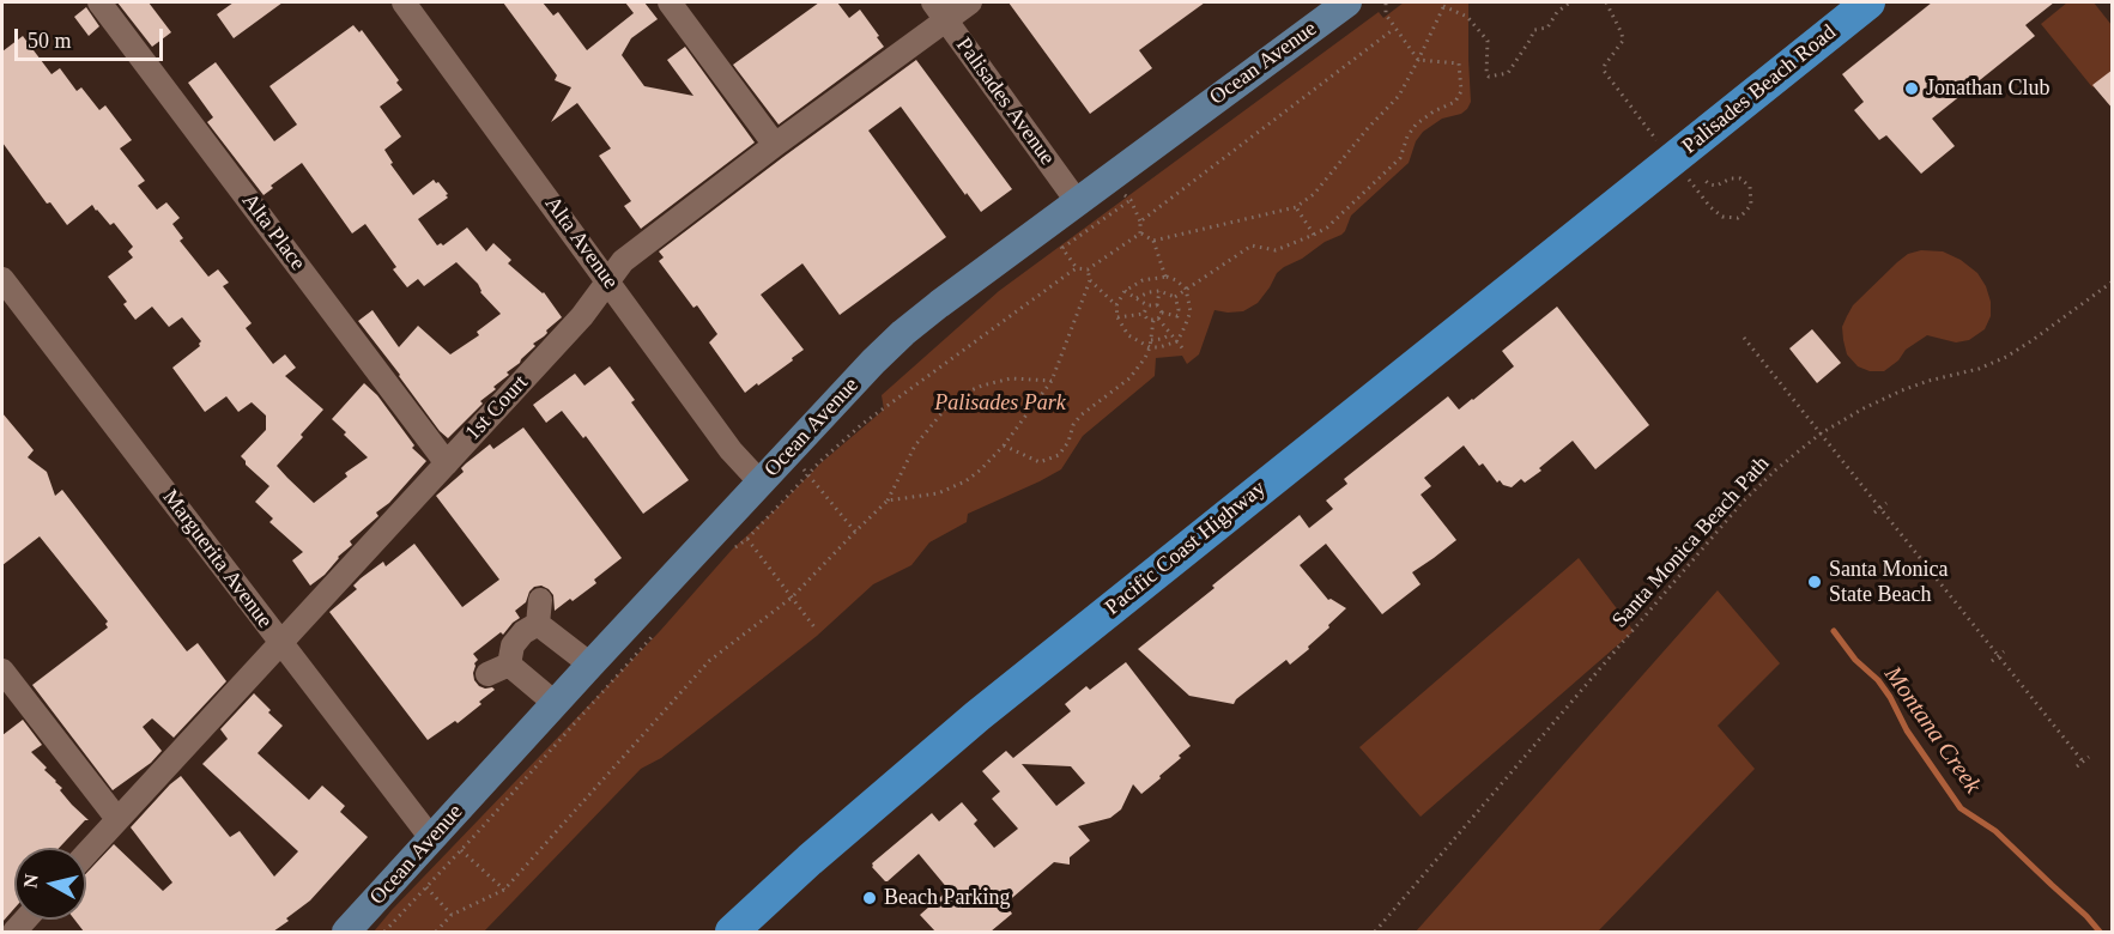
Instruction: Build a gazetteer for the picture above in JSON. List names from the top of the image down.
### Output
{
  "streets": {
    "highway": ["Palisades Beach Road", "Pacific Coast Highway"],
    "main road": ["Ocean Avenue"],
    "street": [
      "Palisades Avenue",
      "Alta Place",
      "Alta Avenue",
      "1st Court",
      "Marguerita Avenue"
    ],
    "path": ["Santa Monica Beach Path"]
  },
  "crossings": [
    ["Ocean Avenue", "Palisades Avenue"],
    ["Ocean Avenue", "Alta Avenue"],
    ["Ocean Avenue", "Marguerita Avenue"],
    ["Palisades Beach Road", "Pacific Coast Highway"],
    ["Palisades Avenue", "1st Court"],
    ["Alta Place", "1st Court"],
    ["Alta Avenue", "1st Court"],
    ["1st Court", "Marguerita Avenue"]
  ],
  "water": ["Montana Creek"],
  "parks": ["Palisades Park"],
  "places": ["Jonathan Club", "Santa Monica State Beach", "Beach Parking"],
  "scale_bar": "50 m",
  "north": "left"
}
